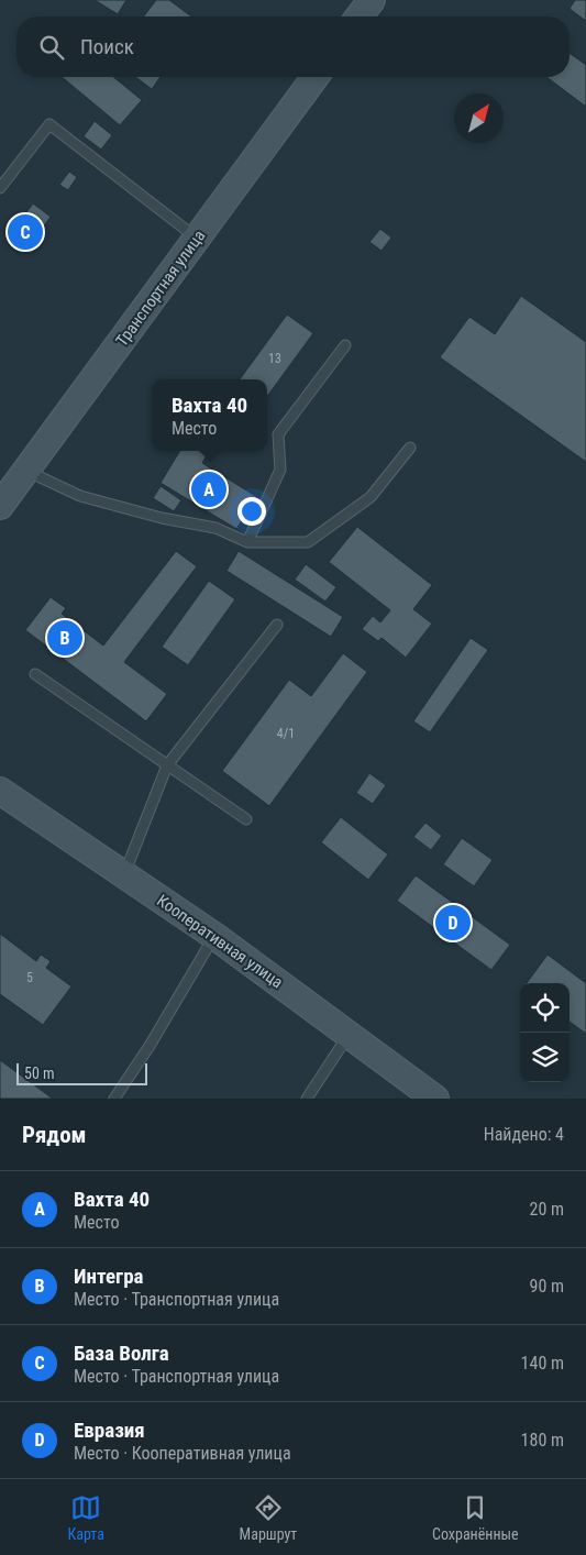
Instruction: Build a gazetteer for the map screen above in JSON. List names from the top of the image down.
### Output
{
  "streets": {
    "street": ["Транспортная улица", "Кооперативная улица"]
  },
  "house_numbers": ["13", "4/1", "5"],
  "scale_bar": "50 m",
  "north": "top right",
  "page": {
    "search": "Поиск",
    "pins": [
      "C",
      "A",
      "B",
      "D"
    ],
    "popup": ["Вахта 40", "Место"],
    "scale": "50 m",
    "heading": ["Рядом", "Найдено: 4"],
    "list": [
      {
        "mark": "A",
        "name": "Вахта 40",
        "note": "Место",
        "value": "20 m"
      },
      {
        "mark": "B",
        "name": "Интегра",
        "note": "Место · Транспортная улица",
        "value": "90 m"
      },
      {
        "mark": "C",
        "name": "База Волга",
        "note": "Место · Транспортная улица",
        "value": "140 m"
      },
      {
        "mark": "D",
        "name": "Евразия",
        "note": "Место · Кооперативная улица",
        "value": "180 m"
      }
    ],
    "nav": ["Карта", "Маршрут", "Сохранённые"]
  }
}
